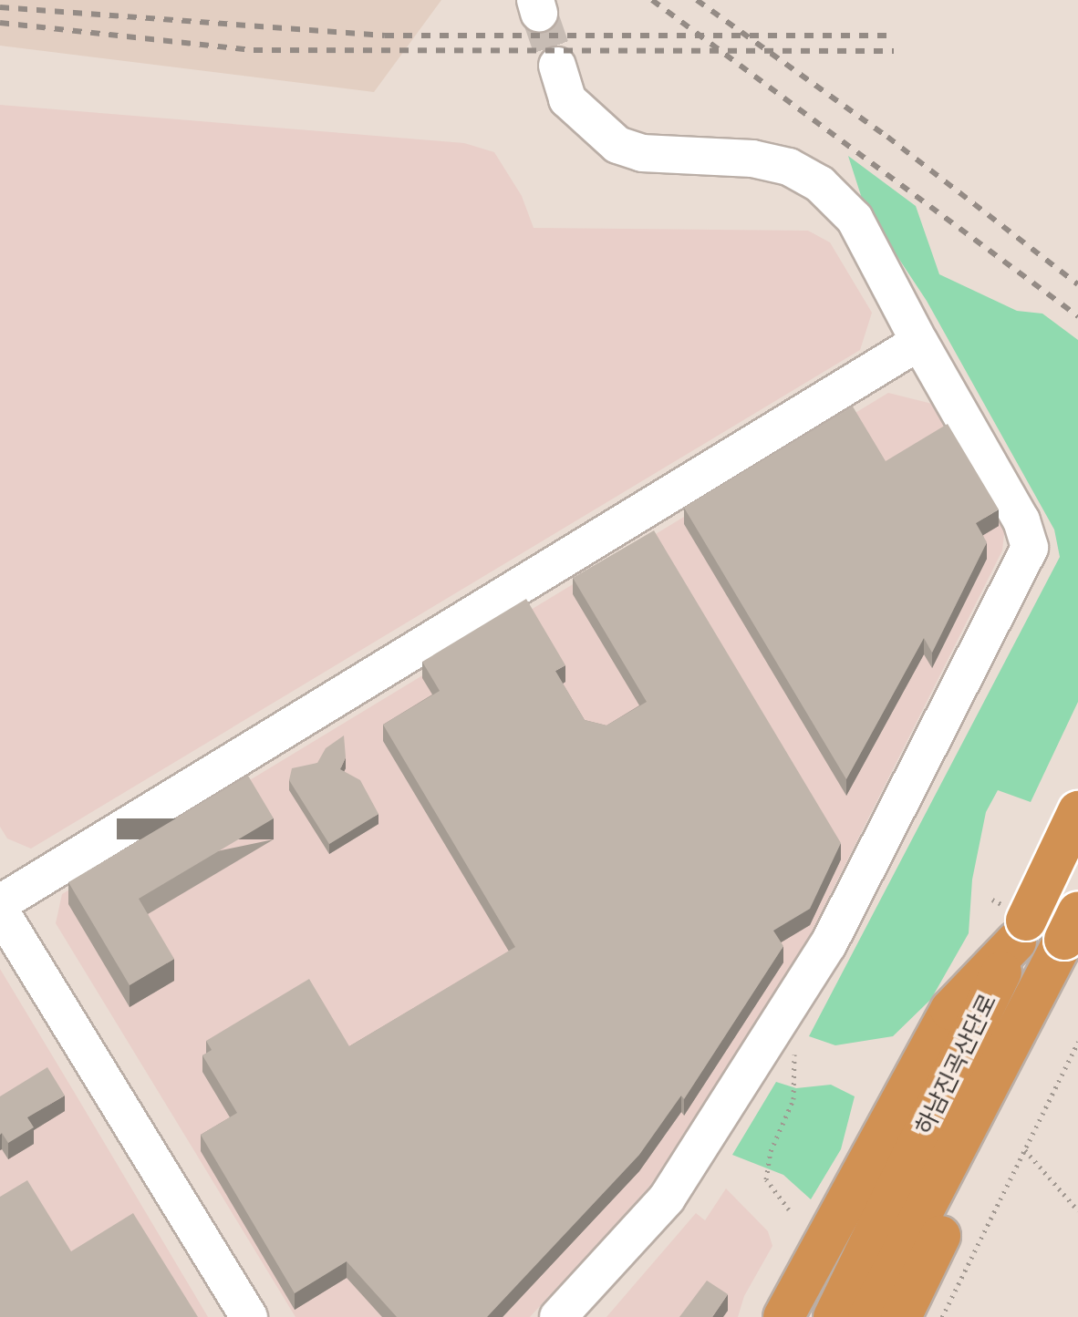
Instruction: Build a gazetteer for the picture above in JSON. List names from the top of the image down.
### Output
{
  "streets": {
    "highway": ["하남진곡산단로"]
  }
}
